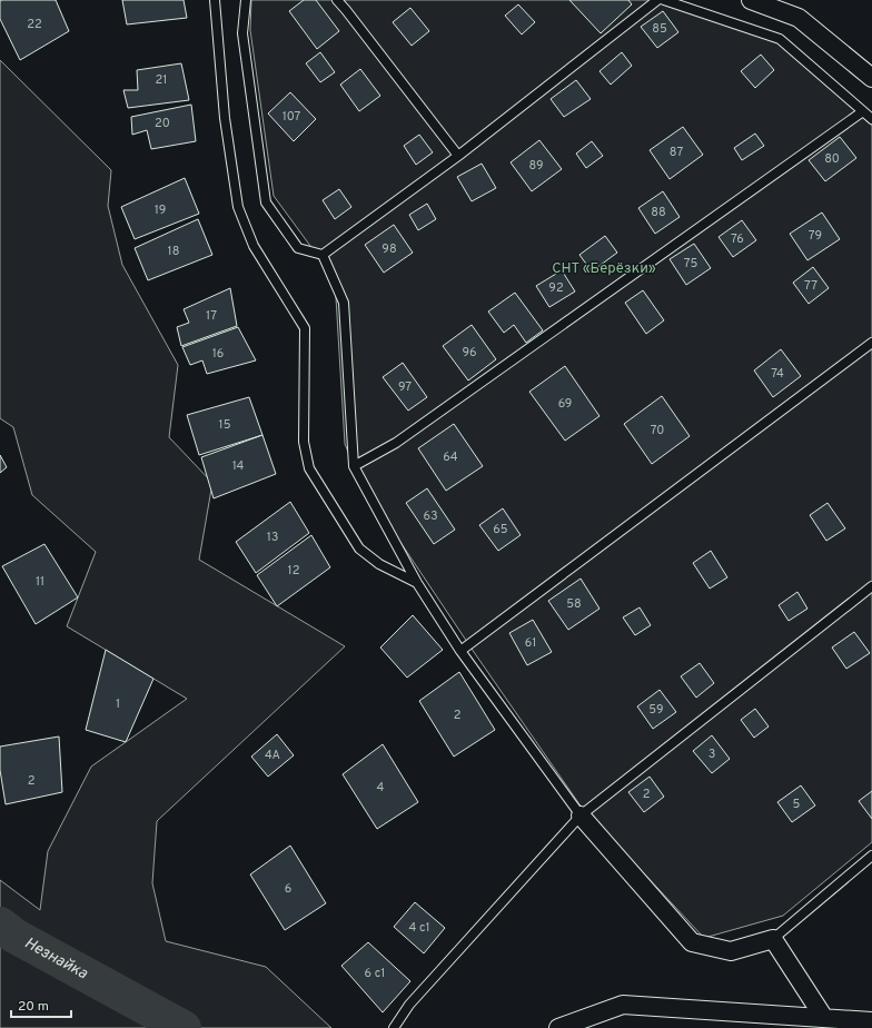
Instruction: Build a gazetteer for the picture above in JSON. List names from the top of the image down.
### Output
{
  "water": ["Незнайка"],
  "parks": ["СНТ «Берёзки»"],
  "house_numbers": [
    "22",
    "85",
    "21",
    "107",
    "20",
    "87",
    "80",
    "89",
    "19",
    "88",
    "79",
    "76",
    "98",
    "18",
    "75",
    "77",
    "92",
    "17",
    "96",
    "16",
    "74",
    "97",
    "69",
    "15",
    "70",
    "64",
    "14",
    "63",
    "65",
    "13",
    "12",
    "11",
    "58",
    "61",
    "1",
    "59",
    "2",
    "3",
    "4А",
    "2",
    "4",
    "2",
    "5",
    "6",
    "4 с1",
    "6 с1"
  ],
  "scale_bar": "20 m"
}
